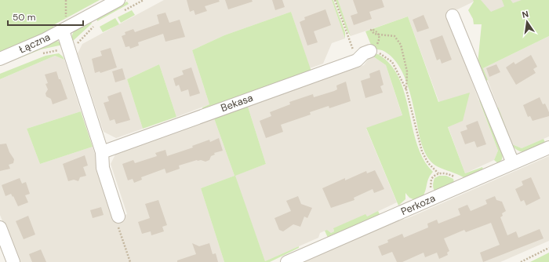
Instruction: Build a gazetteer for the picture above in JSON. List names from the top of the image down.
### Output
{
  "streets": {
    "street": ["Łączna", "Bekasa", "Perkoza"]
  },
  "scale_bar": "50 m",
  "north": "top"
}
